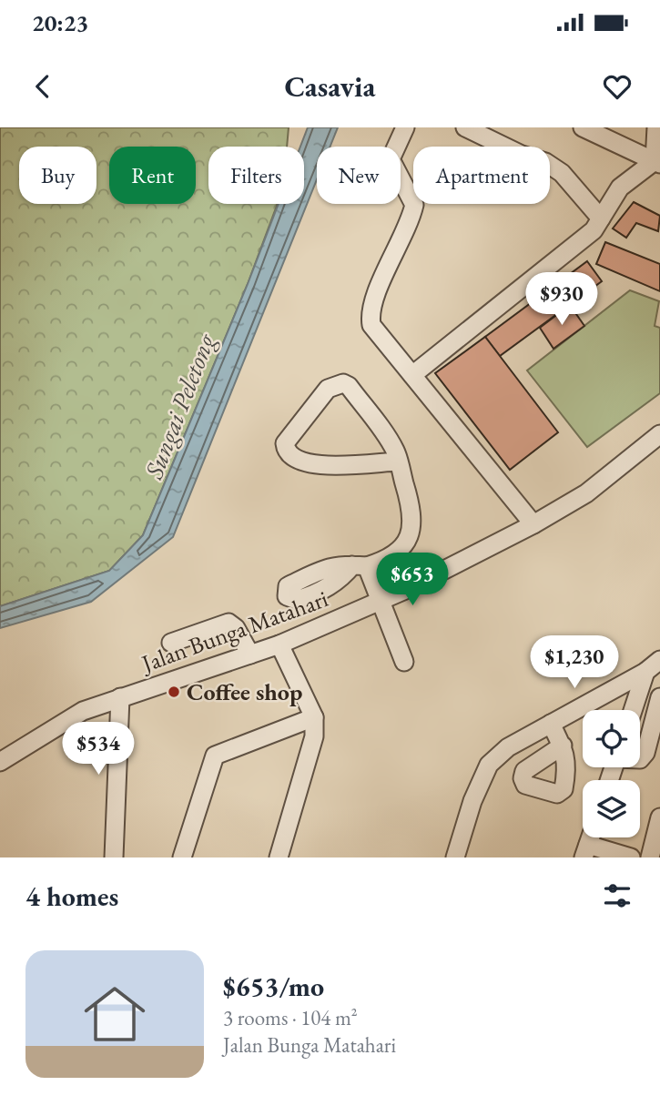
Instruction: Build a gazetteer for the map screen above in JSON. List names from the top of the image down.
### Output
{
  "streets": {
    "street": ["Jalan Bunga Matahari"]
  },
  "water": ["Sungai Peletong"],
  "places": ["Coffee shop"],
  "page": {
    "status": "20:23",
    "header": "Casavia",
    "chip": [
      "Buy",
      "Rent",
      "Filters",
      "New",
      "Apartment"
    ],
    "price": [
      "$930",
      "$653",
      "$1,230",
      "$534"
    ],
    "heading": "4 homes",
    "list": [
      {
        "name": "$653/mo",
        "note": "3 rooms · 104 m² · Jalan Bunga Matahari"
      }
    ]
  }
}
